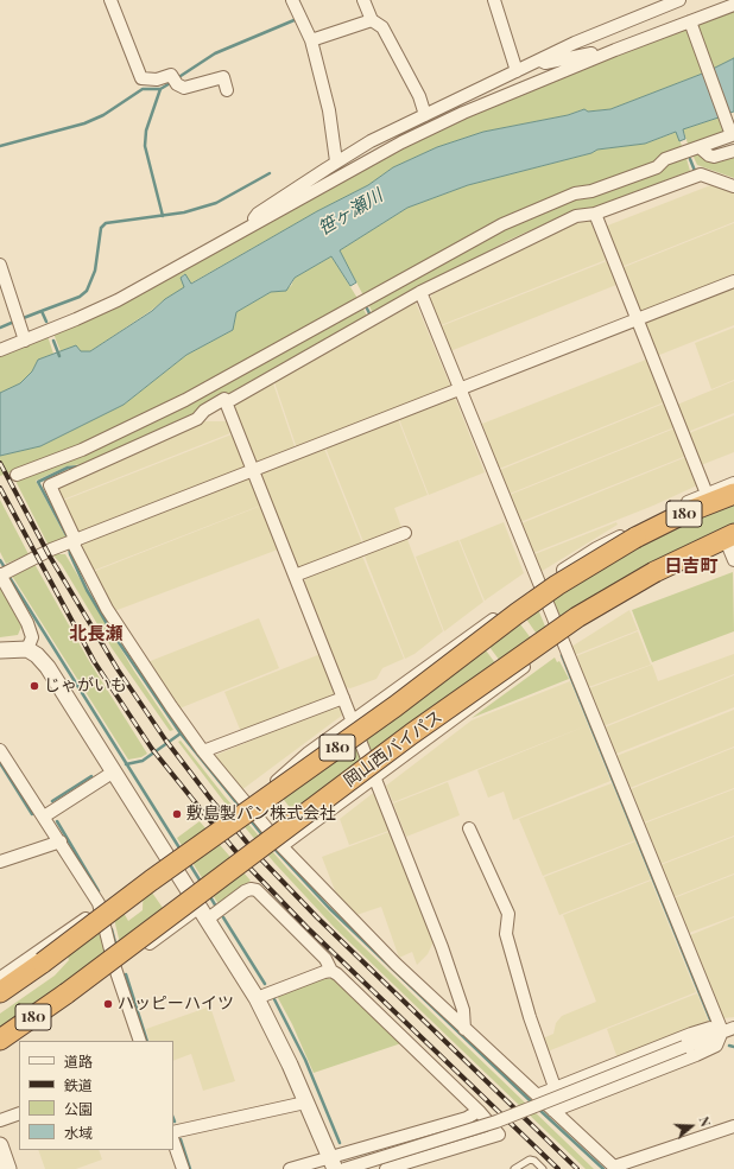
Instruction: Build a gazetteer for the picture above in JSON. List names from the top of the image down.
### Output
{
  "streets": {
    "highway": ["180", "岡山西バイパス"]
  },
  "districts": ["日吉町", "北長瀬"],
  "water": ["笹ヶ瀬川"],
  "places": ["じゃがいも", "敷島製パン株式会社", "ハッピーハイツ"],
  "legend": [
    "道路",
    "鉄道",
    "公園",
    "水域"
  ],
  "north": "right"
}
